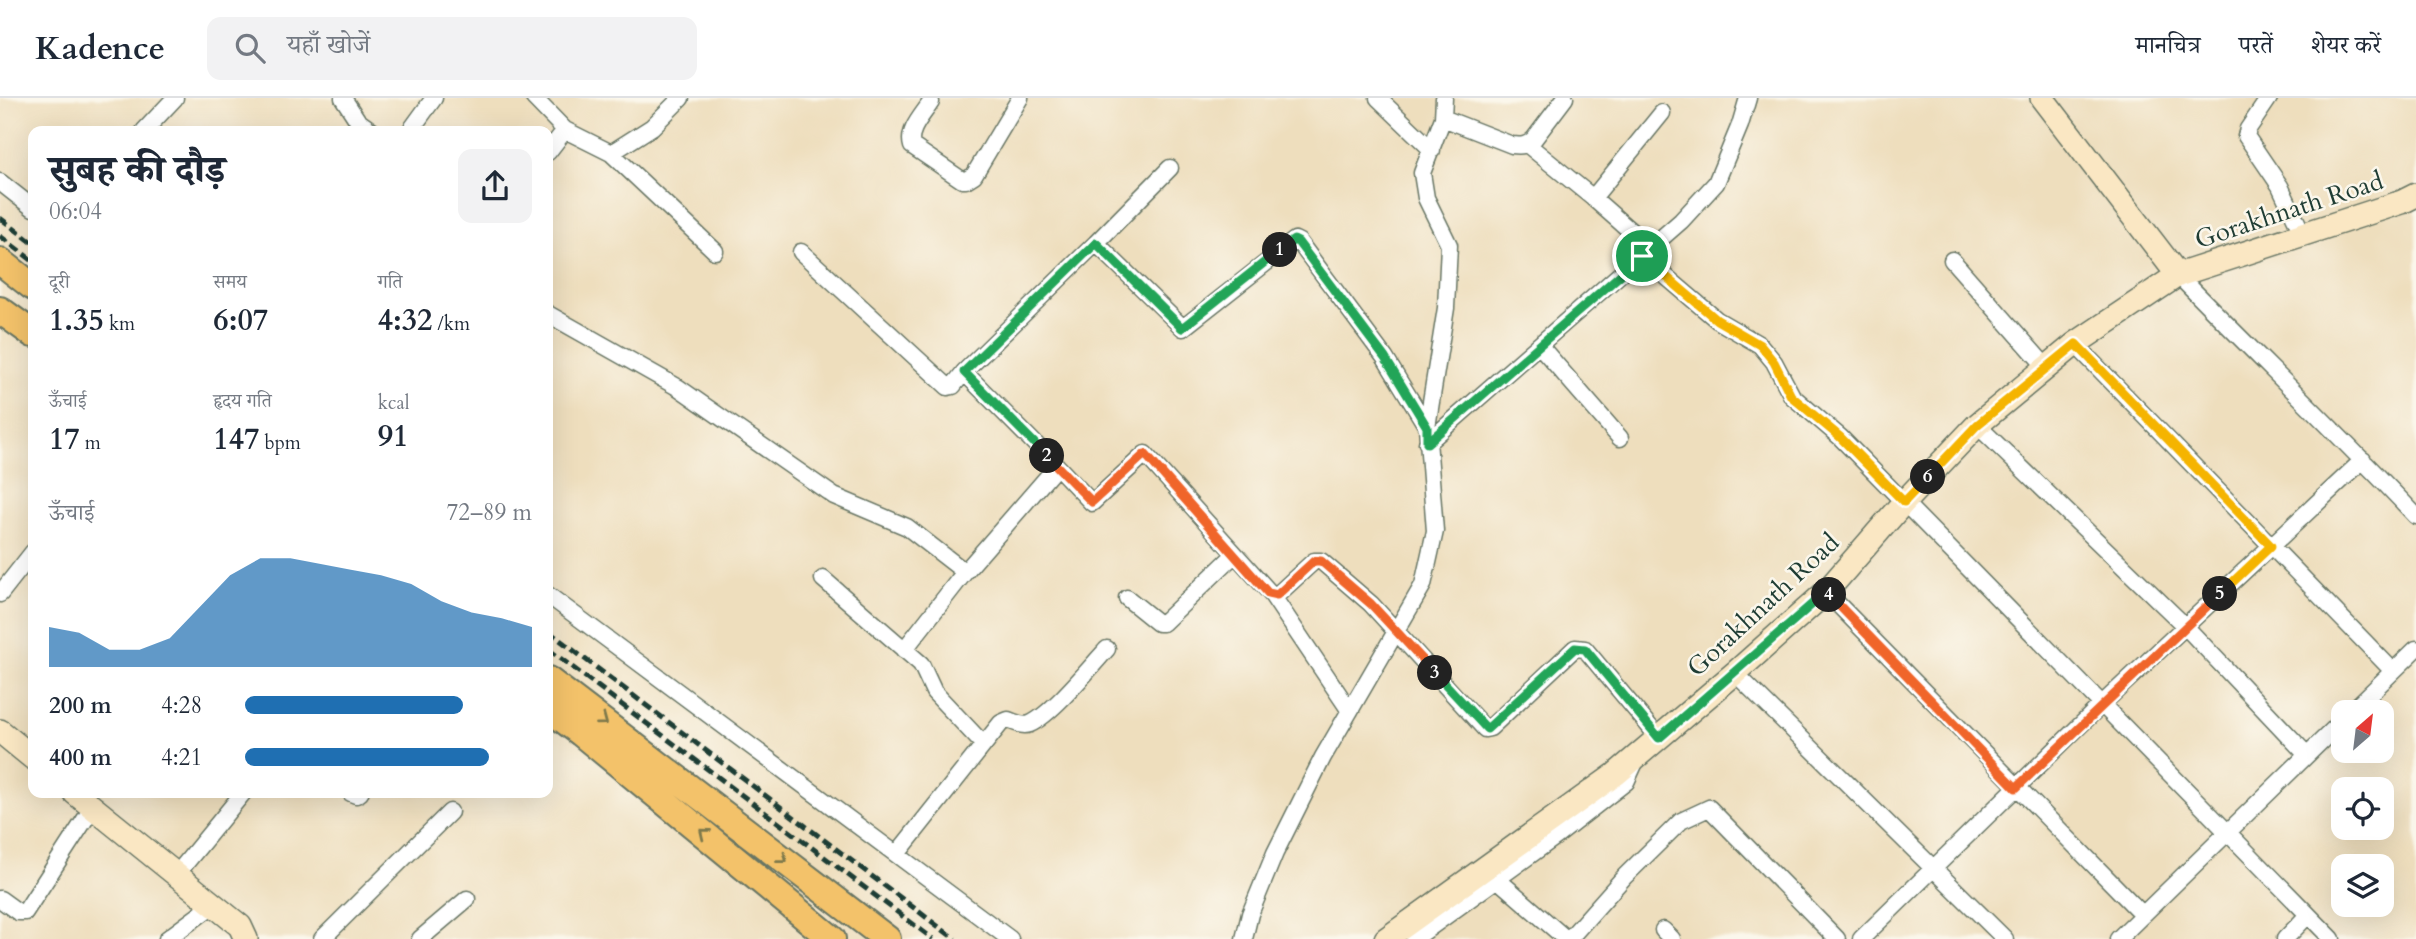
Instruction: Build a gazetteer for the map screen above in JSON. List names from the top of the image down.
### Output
{
  "streets": {
    "main road": ["Gorakhnath Road"]
  },
  "north": "top right",
  "page": {
    "header": "Kadence",
    "search": "यहाँ खोजें",
    "nav": ["मानचित्र", "परतें", "शेयर करें"],
    "heading": ["सुबह की दौड़", "06:04"],
    "pins": [
      "1",
      "2",
      "6",
      "5",
      "4",
      "3"
    ],
    "stats": [
      ["दूरी", "1.35 km"],
      ["समय", "6:07"],
      ["गति", "4:32 /km"],
      ["ऊँचाई", "17 m"],
      ["हृदय गति", "147 bpm"],
      ["kcal", "91"]
    ],
    "chart": ["ऊँचाई", "72–89 m"],
    "list": [
      {
        "name": "200 m",
        "note": "4:28"
      },
      {
        "name": "400 m",
        "note": "4:21"
      }
    ]
  }
}
